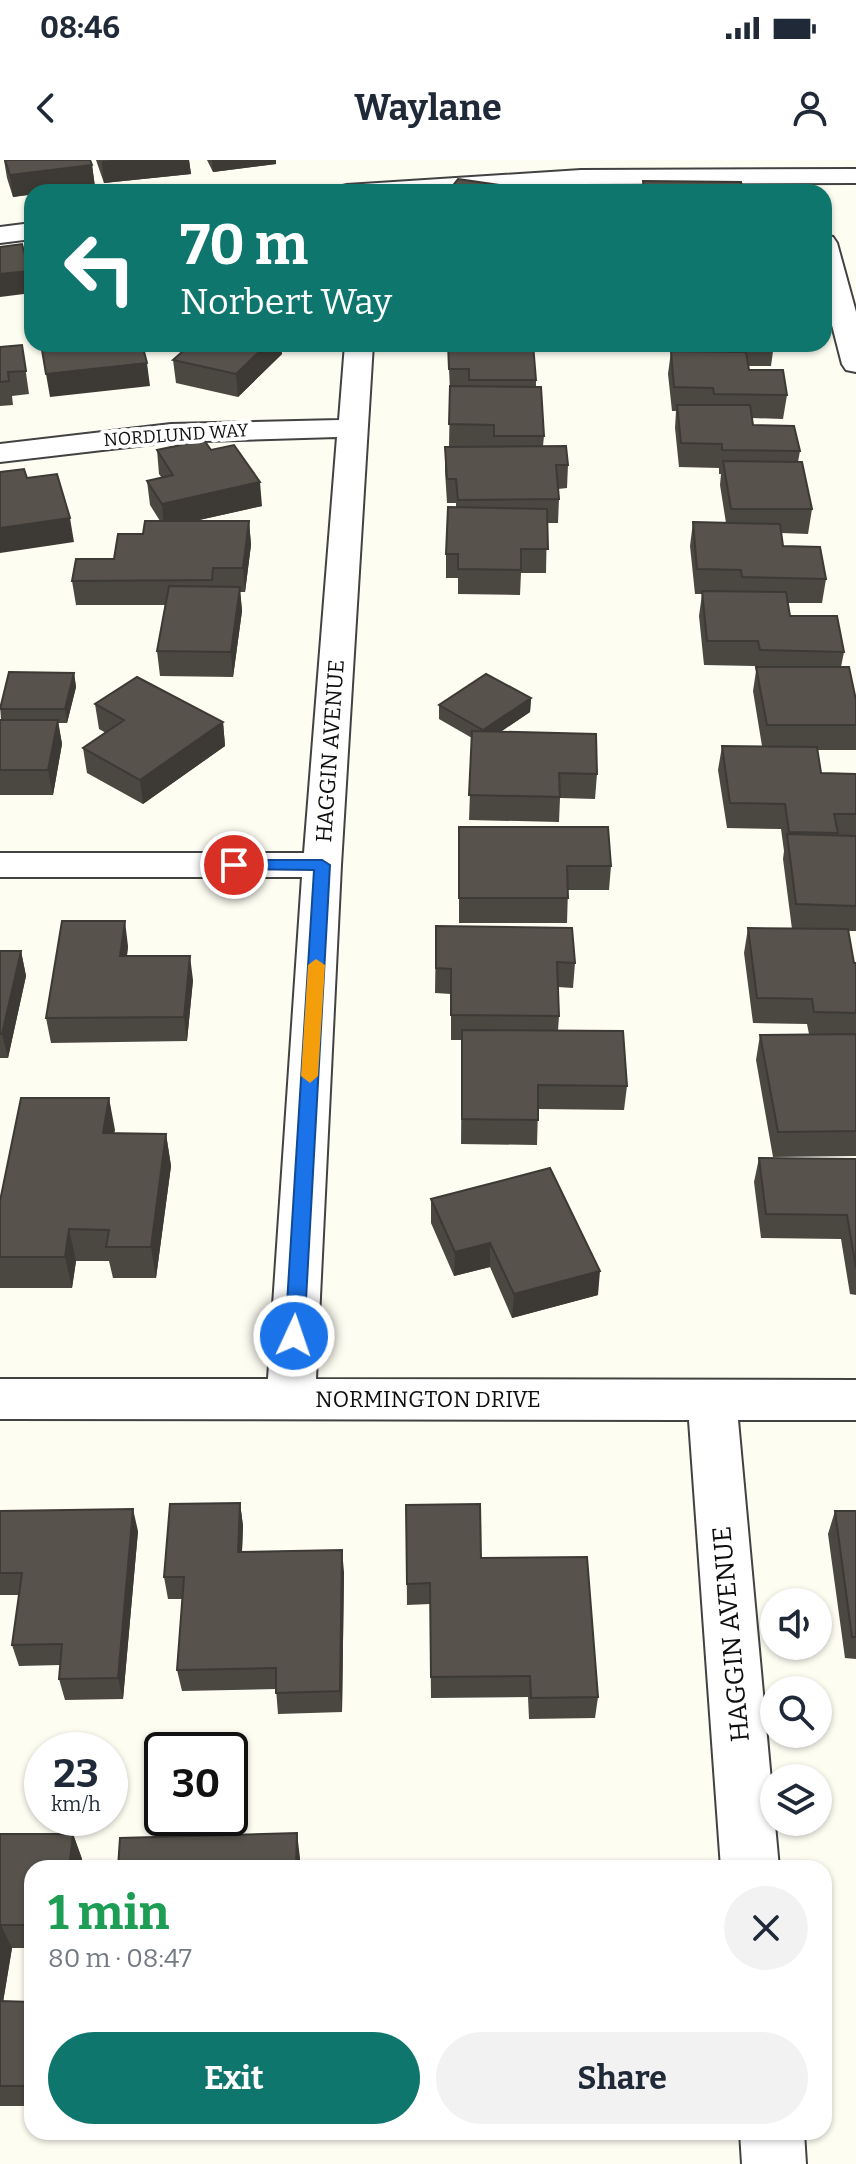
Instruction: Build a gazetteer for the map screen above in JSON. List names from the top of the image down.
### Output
{
  "streets": {
    "street": ["NORDLUND WAY", "HAGGIN AVENUE", "NORMINGTON DRIVE"]
  },
  "crossings": [
    ["NORDLUND WAY", "HAGGIN AVENUE"],
    ["HAGGIN AVENUE", "NORMINGTON DRIVE"]
  ],
  "page": {
    "status": "08:46",
    "header": "Waylane",
    "turn": ["70 m", "Norbert Way"],
    "speed": "23 km/h",
    "limit": "30",
    "heading": ["1 min", "80 m · 08:47"],
    "buttons": ["Exit", "Share"]
  }
}
